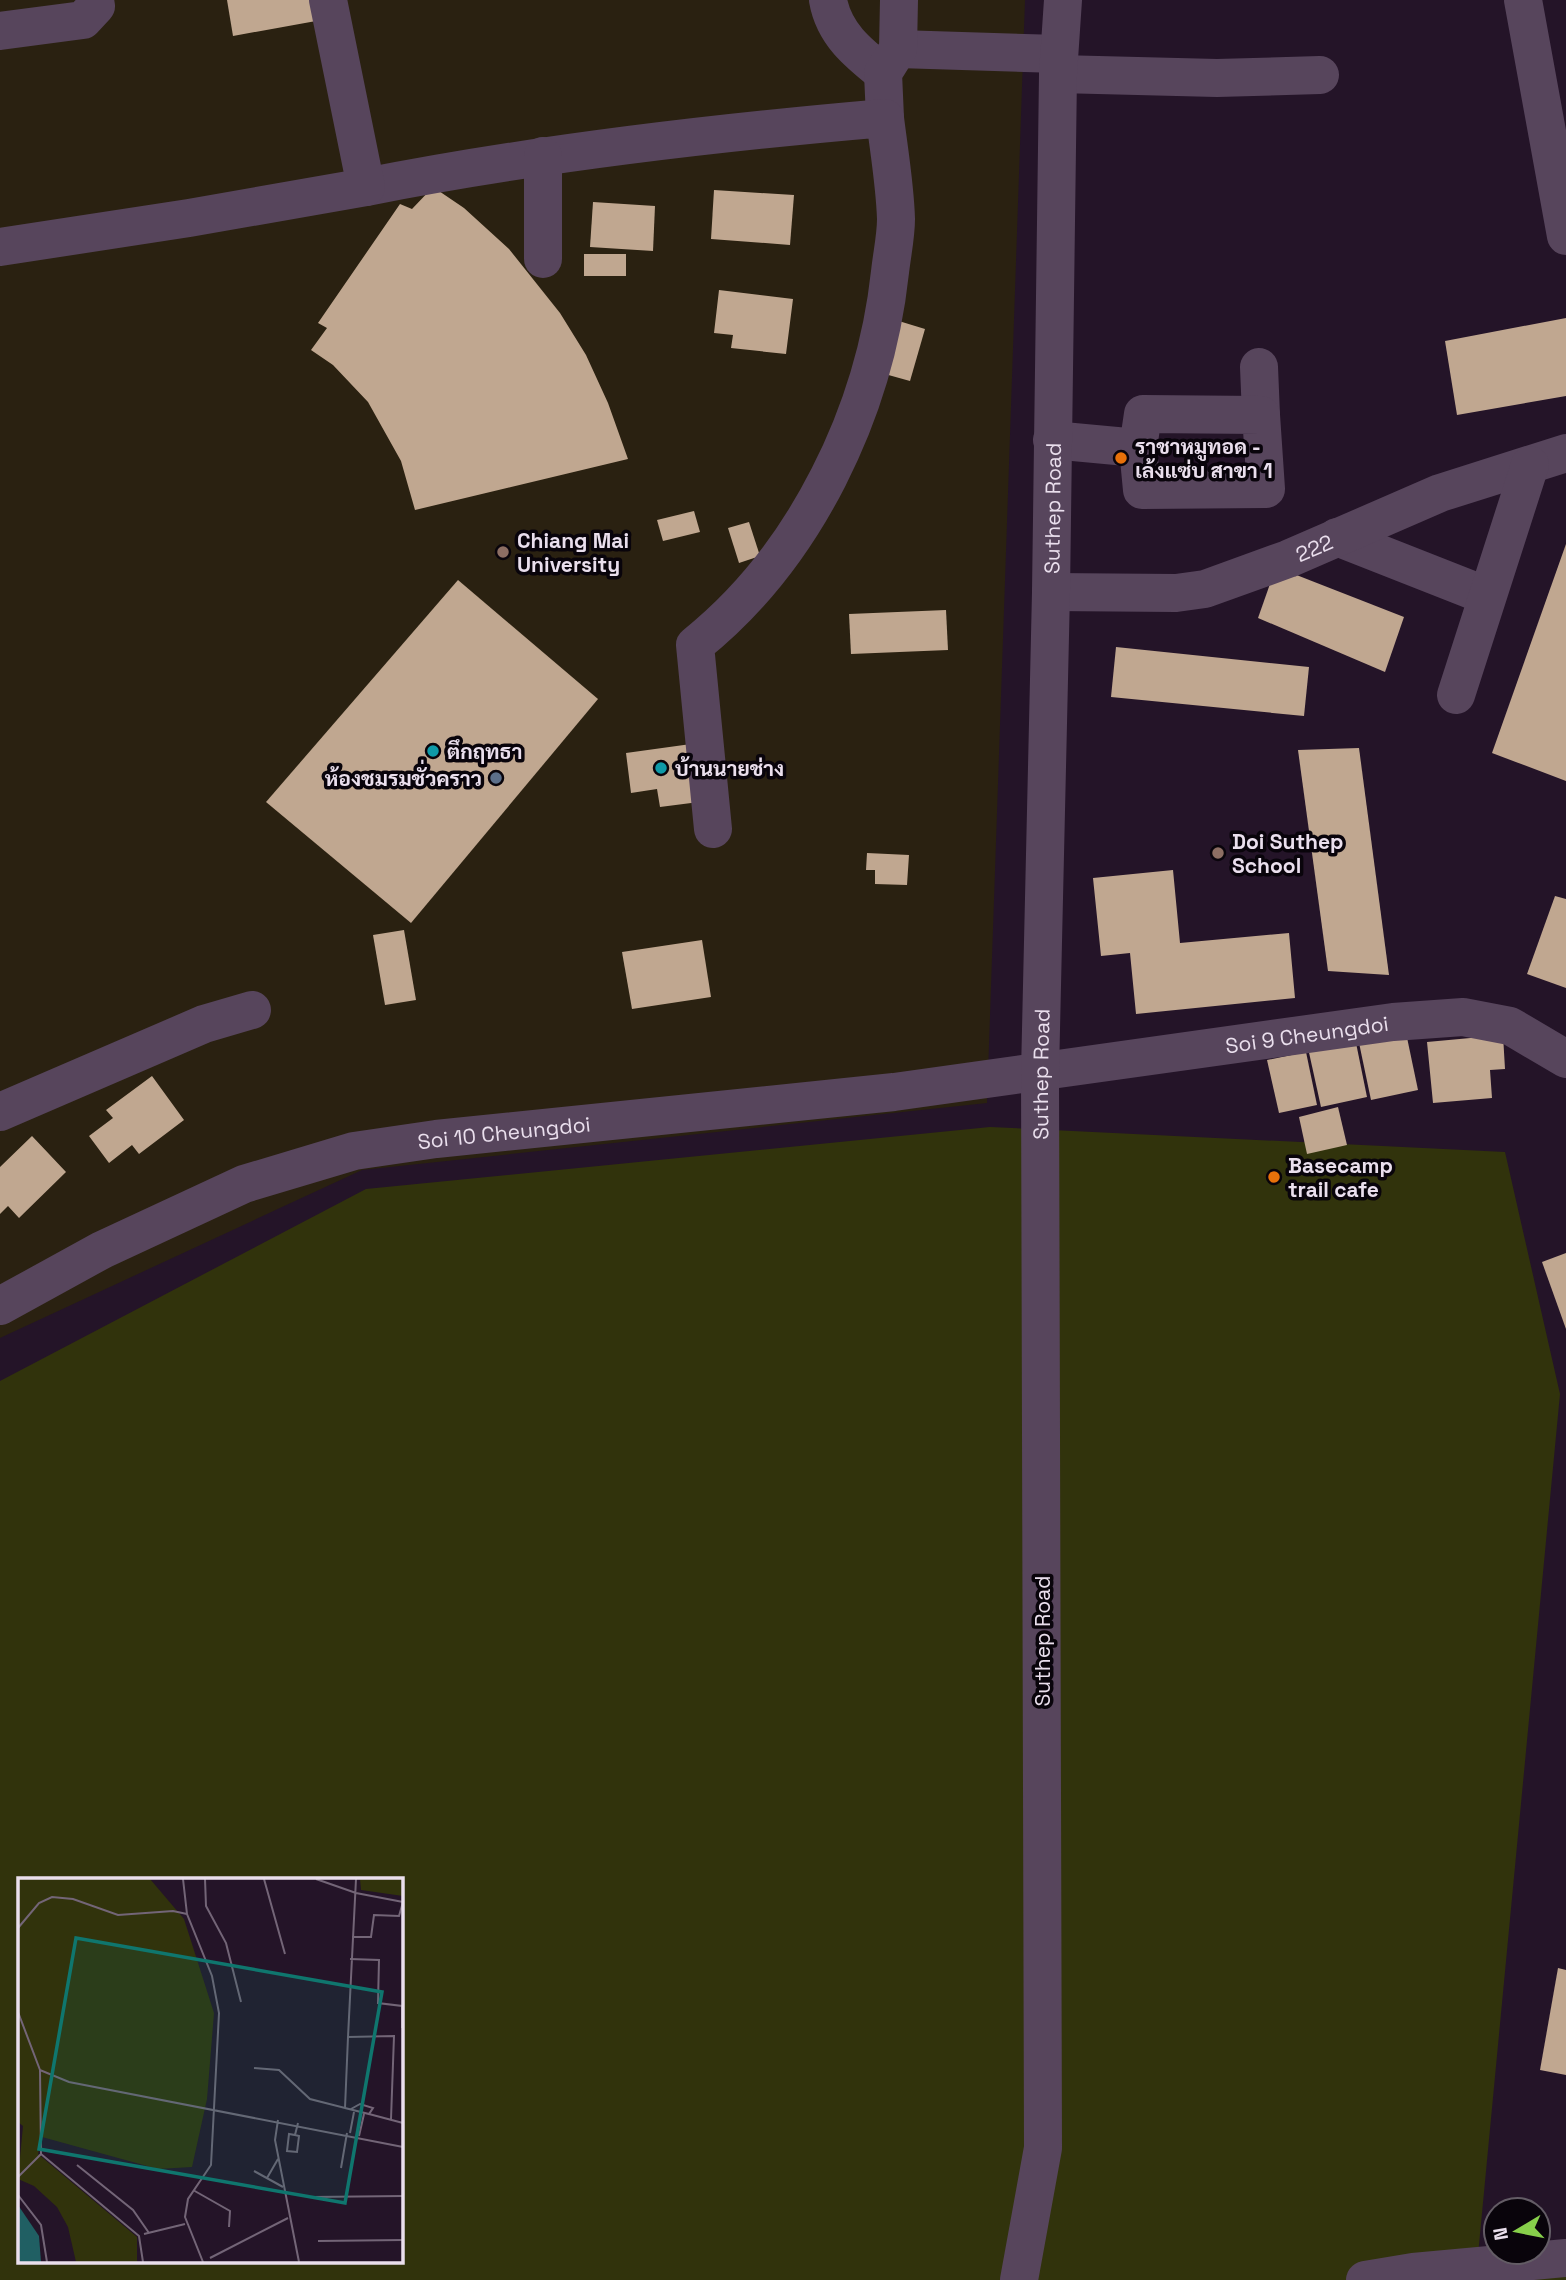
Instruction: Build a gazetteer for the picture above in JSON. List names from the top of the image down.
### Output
{
  "streets": {
    "street": [
      "Suthep Road",
      "222",
      "Soi 9 Cheungdoi",
      "Soi 10 Cheungdoi"
    ]
  },
  "crossings": [
    ["Suthep Road", "222"],
    ["Suthep Road", "Soi 9 Cheungdoi"],
    ["Suthep Road", "Soi 10 Cheungdoi"],
    ["Soi 9 Cheungdoi", "Soi 10 Cheungdoi"]
  ],
  "places": [
    "ราชาหมูทอด - เล้งแซ่บ สาขา 1",
    "Chiang Mai University",
    "ตึกฤทธา",
    "บ้านนายช่าง",
    "ห้องชมรมชั่วคราว",
    "Doi Suthep School",
    "Basecamp trail cafe"
  ],
  "north": "left"
}
